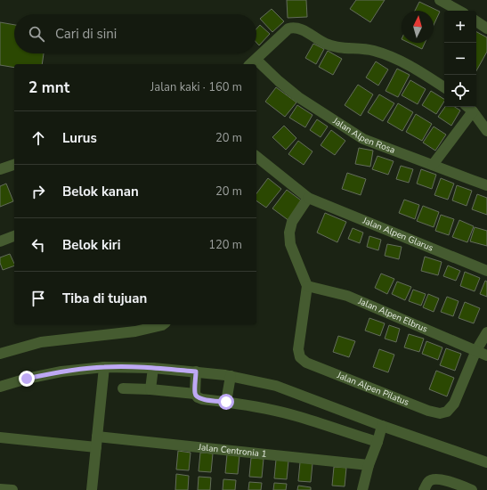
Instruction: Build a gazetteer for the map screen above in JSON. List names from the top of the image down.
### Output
{
  "streets": {
    "street": [
      "Jalan Alpen Rosa",
      "Jalan Alpen Glarus",
      "Jalan Alpen Elbrus",
      "Jalan Alpen Pilatus",
      "Jalan Centronia 1"
    ]
  },
  "crossings": [
    ["Jalan Alpen Elbrus", "Jalan Alpen Pilatus"]
  ],
  "north": "top",
  "page": {
    "map_buttons": ["+", "−"],
    "search": "Cari di sini",
    "heading": ["2 mnt", "Jalan kaki · 160 m"],
    "list": [
      ["Lurus", "20 m"],
      ["Belok kanan", "20 m"],
      ["Belok kiri", "120 m"],
      "Tiba di tujuan"
    ]
  }
}
